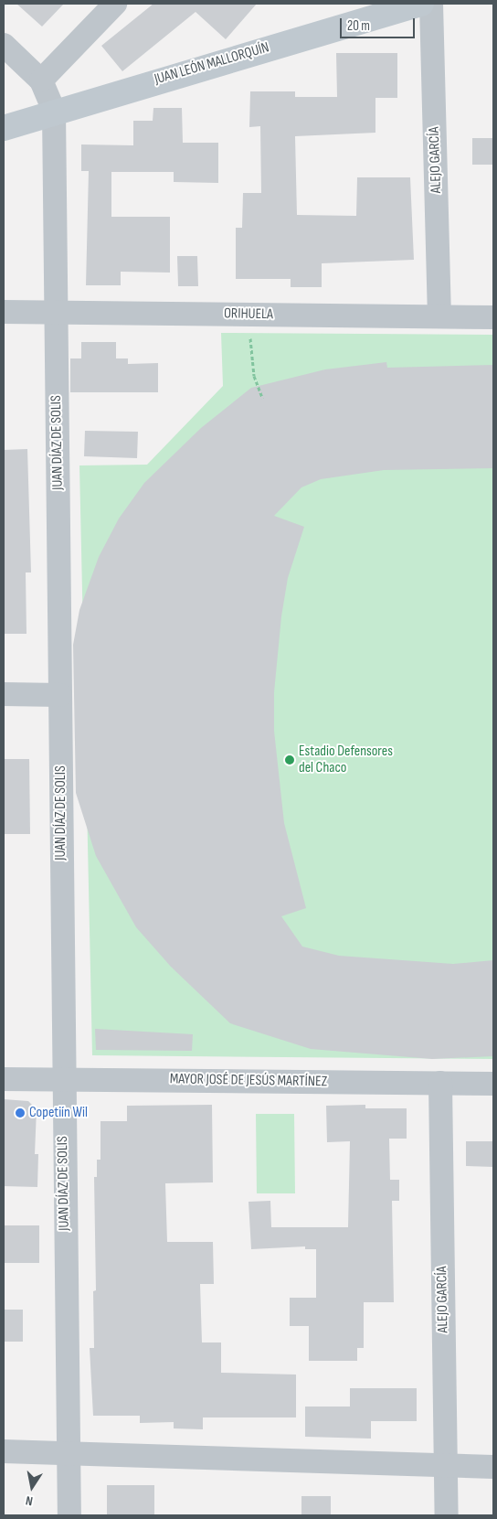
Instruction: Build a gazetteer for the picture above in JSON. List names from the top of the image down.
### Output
{
  "streets": {
    "street": [
      "JUAN LEÓN MALLORQUÍN",
      "ALEJO GARCÍA",
      "ORIHUELA",
      "JUAN DÍAZ DE SOLIS",
      "MAYOR JOSÉ DE JESÚS MARTÍNEZ"
    ]
  },
  "crossings": [
    ["JUAN LEÓN MALLORQUÍN", "JUAN DÍAZ DE SOLIS"],
    ["ALEJO GARCÍA", "ORIHUELA"],
    ["ALEJO GARCÍA", "MAYOR JOSÉ DE JESÚS MARTÍNEZ"],
    ["ORIHUELA", "JUAN DÍAZ DE SOLIS"],
    ["JUAN DÍAZ DE SOLIS", "MAYOR JOSÉ DE JESÚS MARTÍNEZ"]
  ],
  "places": ["Estadio Defensores del Chaco", "Copetiín Wil"],
  "scale_bar": "20 m",
  "north": "bottom"
}
